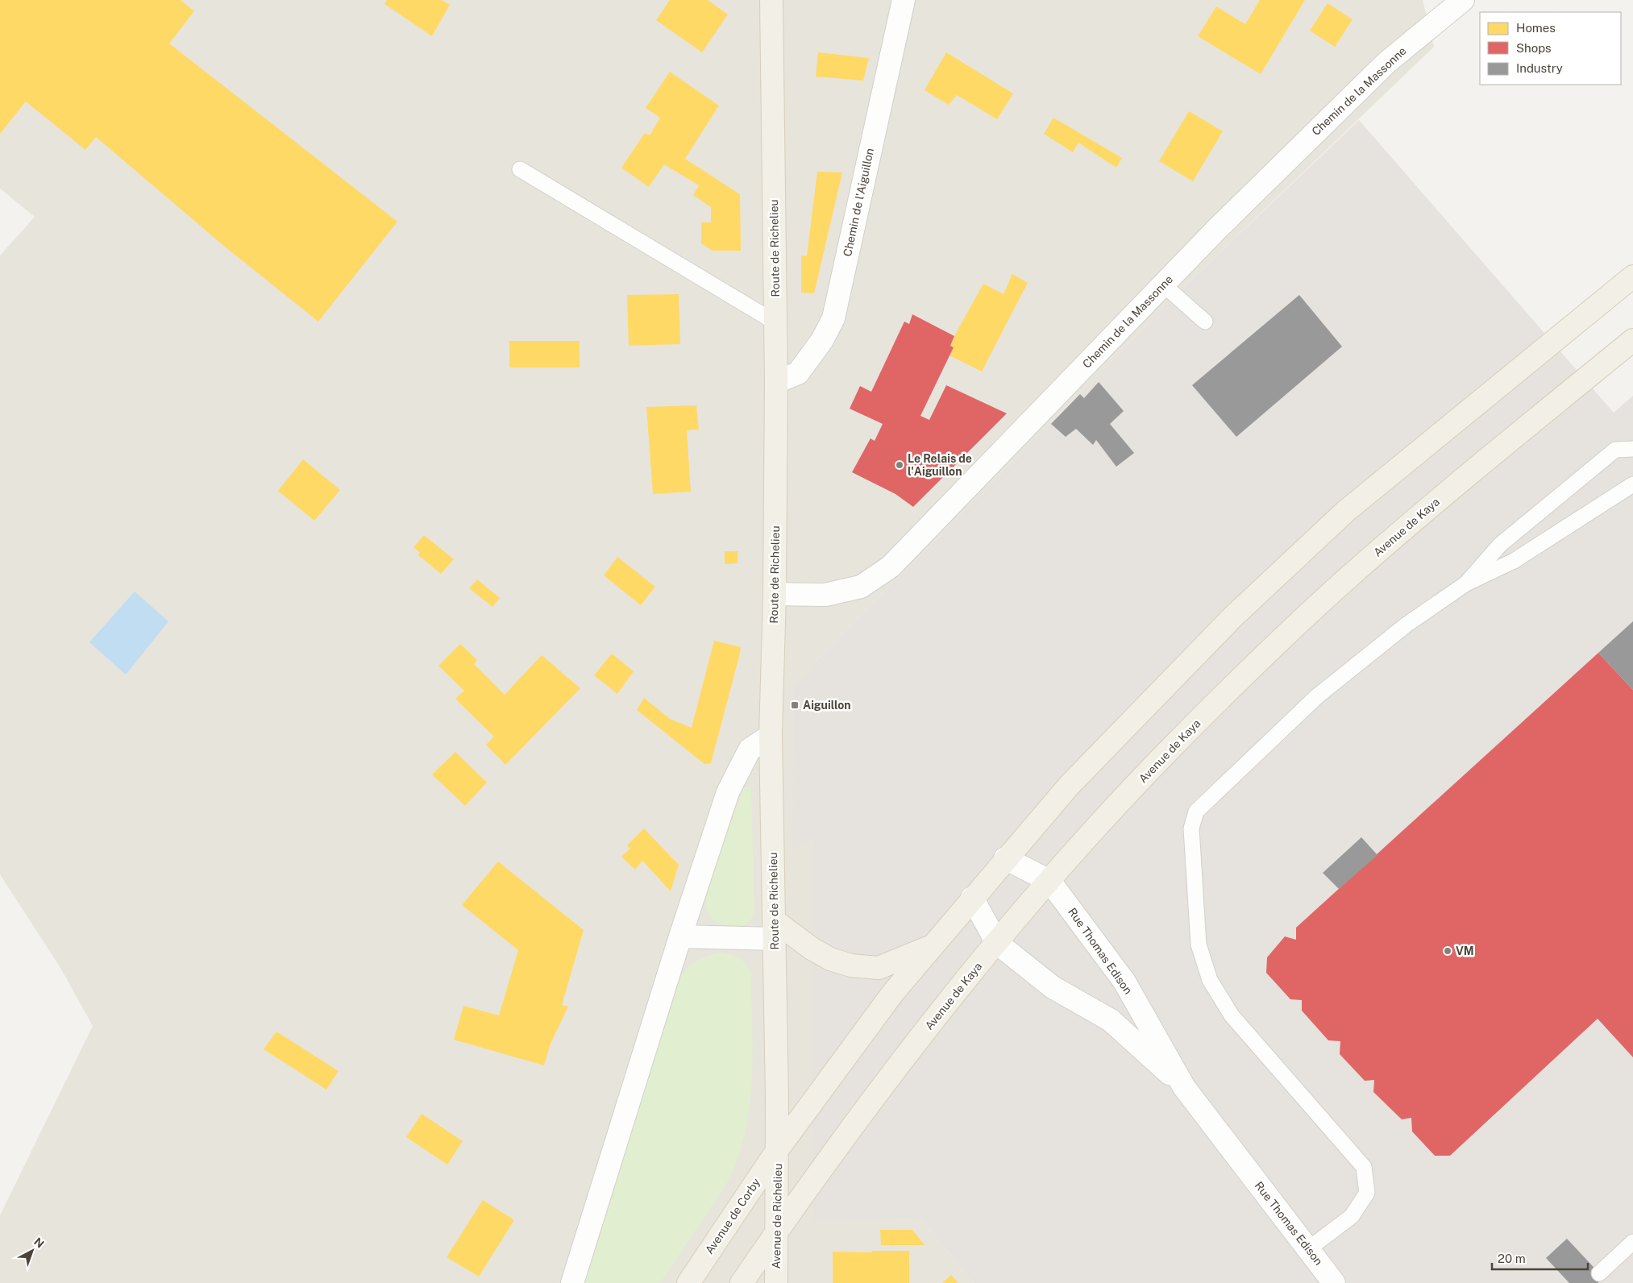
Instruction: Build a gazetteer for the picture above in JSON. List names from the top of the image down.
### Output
{
  "streets": {
    "main road": [
      "Route de Richelieu",
      "Avenue de Kaya",
      "Avenue de Corby",
      "Avenue de Richelieu"
    ],
    "street": ["Chemin de la Massonne", "Chemin de l'Aiguillon", "Rue Thomas Edison"]
  },
  "crossings": [
    ["Chemin de la Massonne", "Route de Richelieu"],
    ["Chemin de l'Aiguillon", "Route de Richelieu"],
    ["Route de Richelieu", "Avenue de Corby"],
    ["Route de Richelieu", "Avenue de Richelieu"],
    ["Avenue de Kaya", "Rue Thomas Edison"],
    ["Avenue de Kaya", "Avenue de Richelieu"],
    ["Avenue de Corby", "Avenue de Richelieu"]
  ],
  "places": {
    "other": ["Le Relais de l'Aiguillon", "VM"],
    "transit": ["Aiguillon"]
  },
  "legend": ["Homes", "Shops", "Industry"],
  "scale_bar": "20 m",
  "north": "top right"
}
